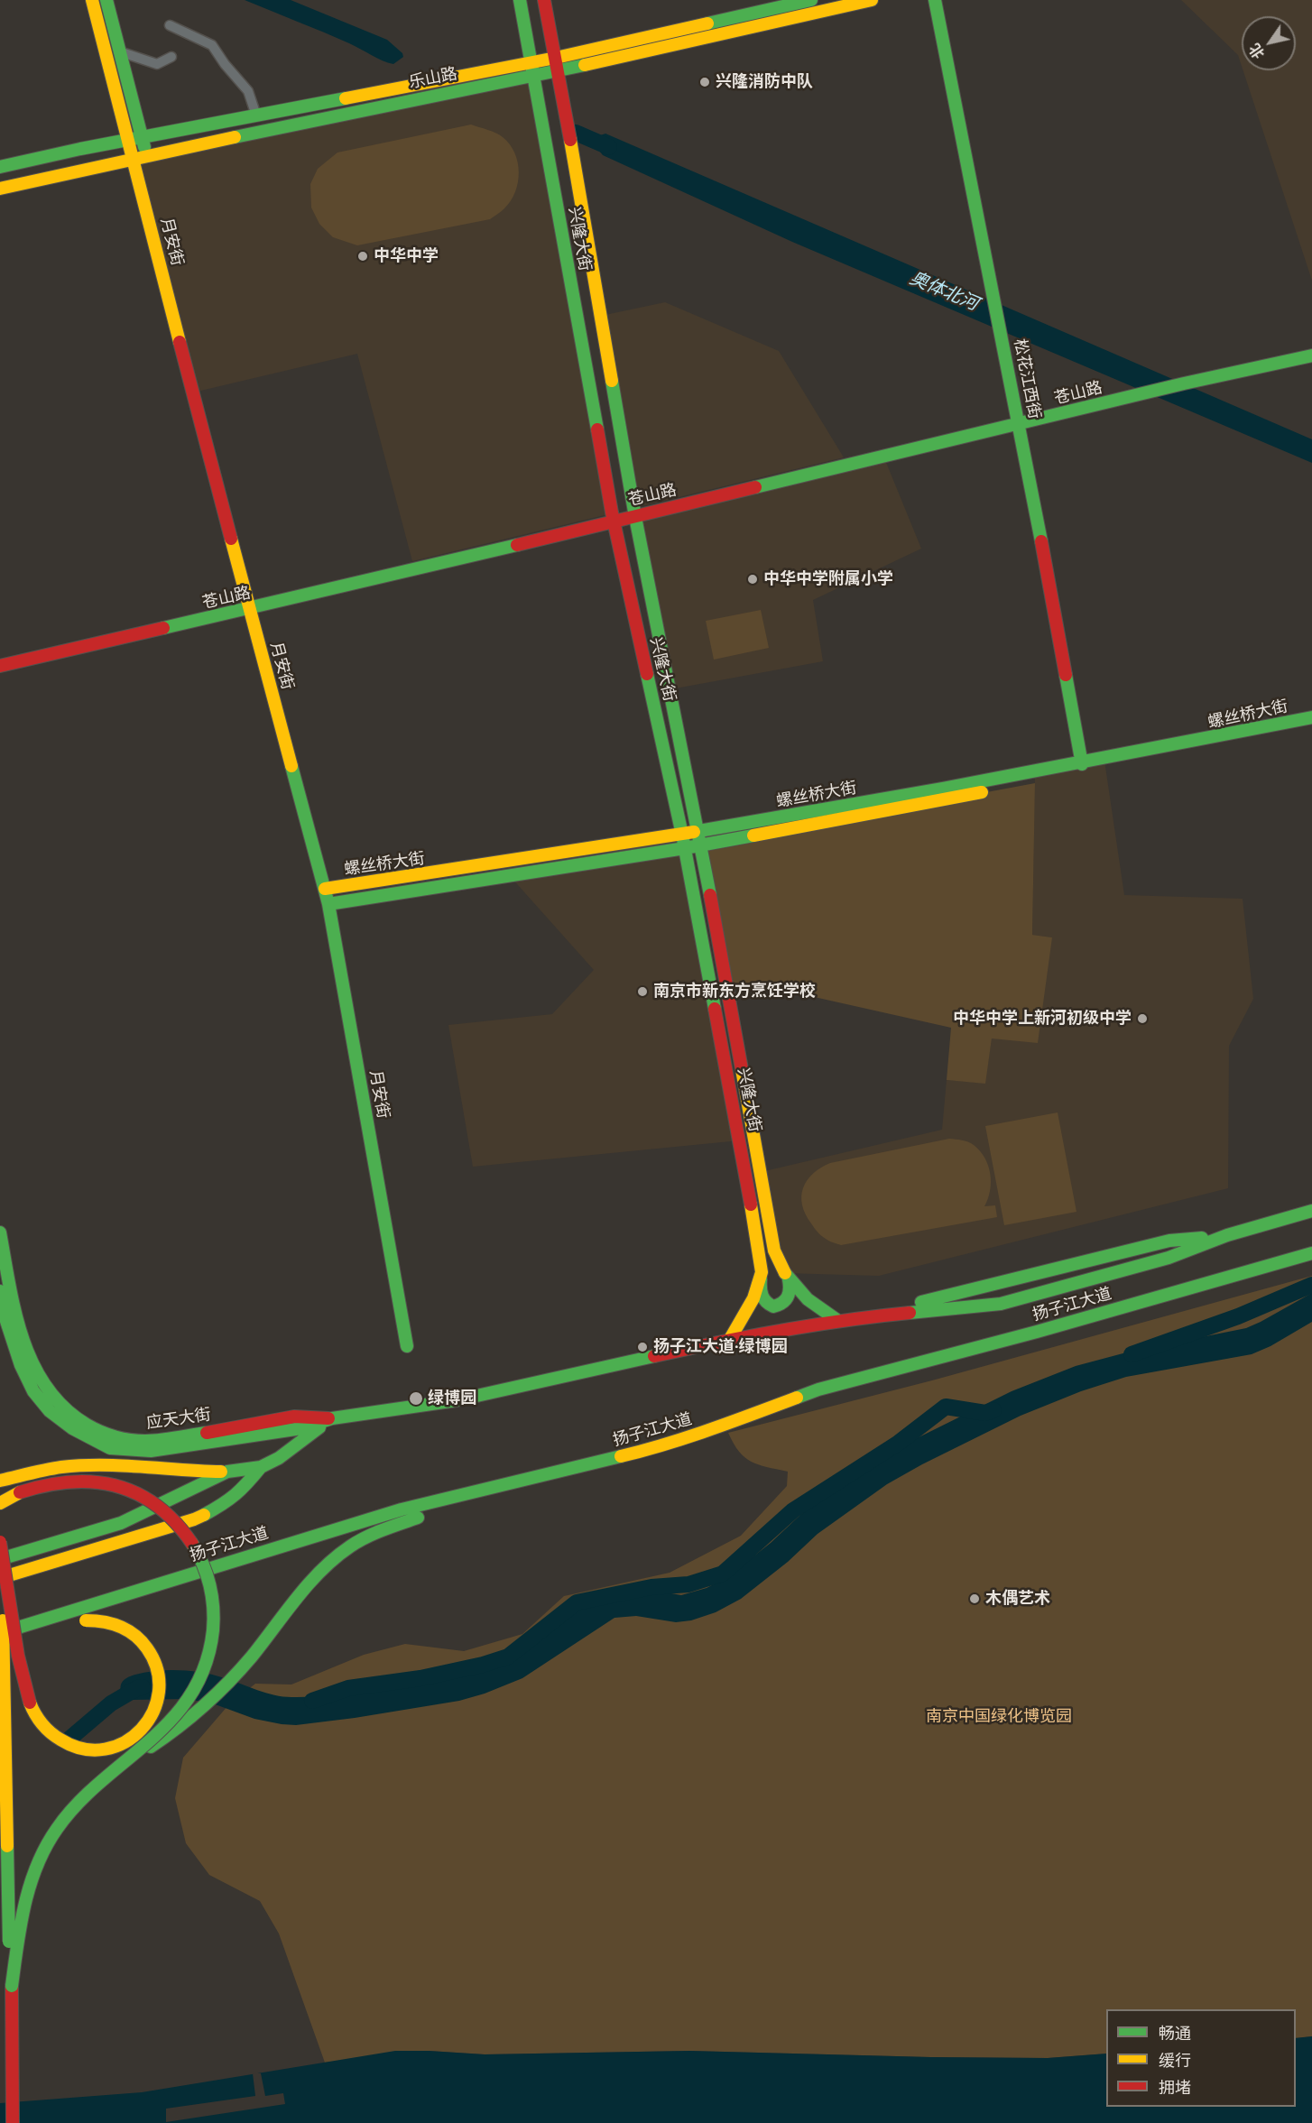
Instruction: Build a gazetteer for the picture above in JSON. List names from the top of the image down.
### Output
{
  "streets": {
    "main road": [
      "乐山路",
      "兴隆大街",
      "月安街",
      "松花江西街",
      "苍山路",
      "螺丝桥大街",
      "扬子江大道",
      "应天大街"
    ]
  },
  "crossings": [
    ["乐山路", "兴隆大街"],
    ["乐山路", "月安街"],
    ["兴隆大街", "苍山路"],
    ["兴隆大街", "螺丝桥大街"],
    ["兴隆大街", "扬子江大道"],
    ["月安街", "苍山路"],
    ["月安街", "螺丝桥大街"],
    ["松花江西街", "苍山路"],
    ["松花江西街", "螺丝桥大街"],
    ["扬子江大道", "应天大街"]
  ],
  "water": ["奥体北河"],
  "parks": ["南京中国绿化博览园"],
  "places": [
    "兴隆消防中队",
    "中华中学",
    "中华中学附属小学",
    "南京市新东方烹饪学校",
    "中华中学上新河初级中学",
    "扬子江大道·绿博园",
    "绿博园",
    "木偶艺术"
  ],
  "legend": ["畅通", "缓行", "拥堵"],
  "north": "bottom left"
}
